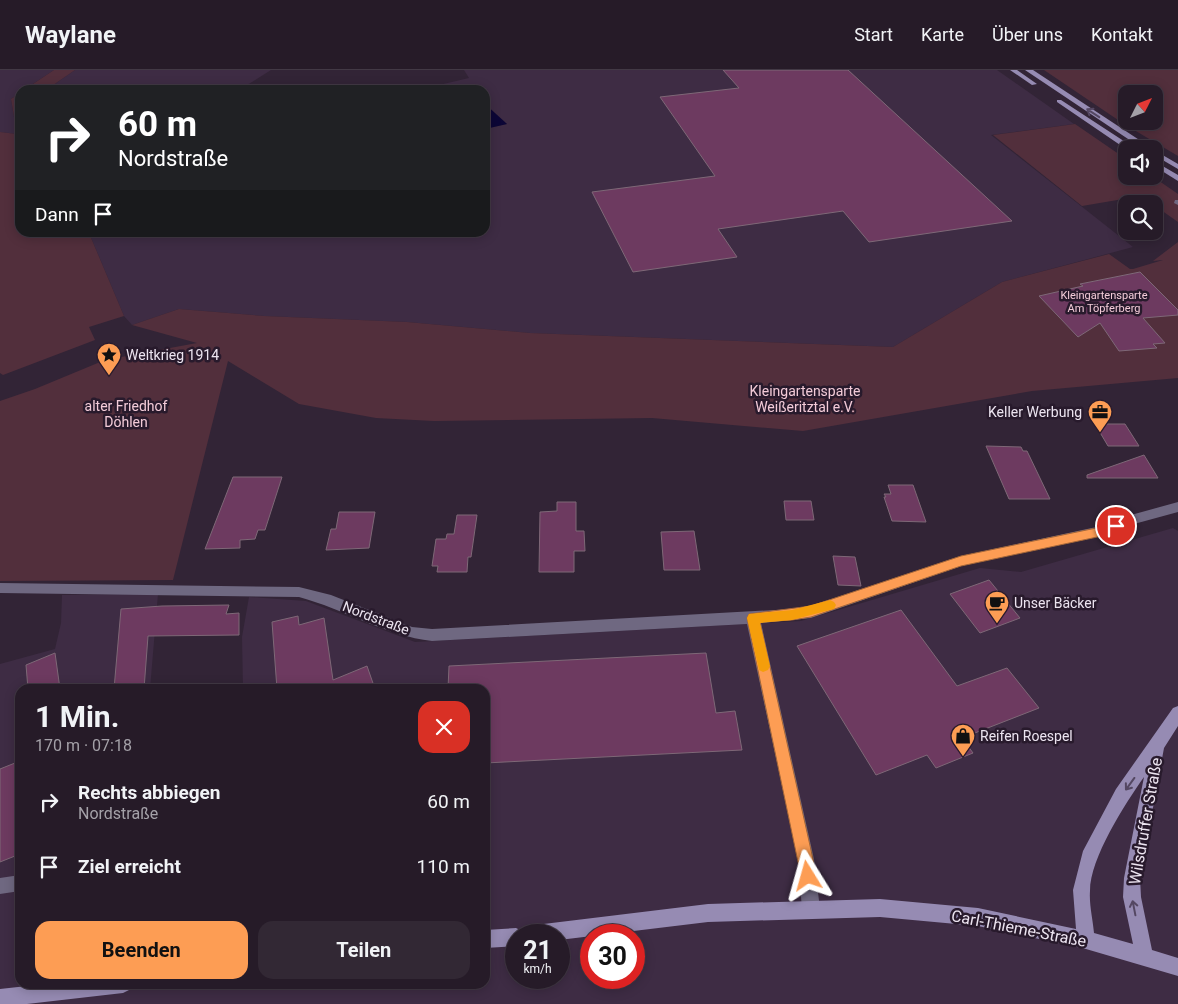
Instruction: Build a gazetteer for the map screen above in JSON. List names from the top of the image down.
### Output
{
  "streets": {
    "main road": ["Wilsdruffer Straße", "Carl-Thieme-Straße"],
    "street": ["Nordstraße"]
  },
  "crossings": [
    ["Wilsdruffer Straße", "Carl-Thieme-Straße"]
  ],
  "parks": ["Kleingartensparte Am Töpferberg", "Kleingartensparte Weißeritztal e.V.", "alter Friedhof Döhlen"],
  "places": {
    "place": ["Weltkrieg 1914"],
    "office": ["Keller Werbung"],
    "cafe": ["Unser Bäcker"],
    "shop": ["Reifen Roespel"]
  },
  "north": "top right",
  "page": {
    "header": "Waylane",
    "nav": [
      "Start",
      "Karte",
      "Über uns",
      "Kontakt"
    ],
    "turn": ["60 m", "Nordstraße"],
    "then": "Dann",
    "heading": ["1 Min.", "170 m · 07:18"],
    "list": [
      {
        "name": "Rechts abbiegen",
        "note": "Nordstraße",
        "value": "60 m"
      },
      {
        "name": "Ziel erreicht",
        "value": "110 m"
      }
    ],
    "buttons": ["Beenden", "Teilen"],
    "speed": "21 km/h",
    "limit": "30"
  }
}
